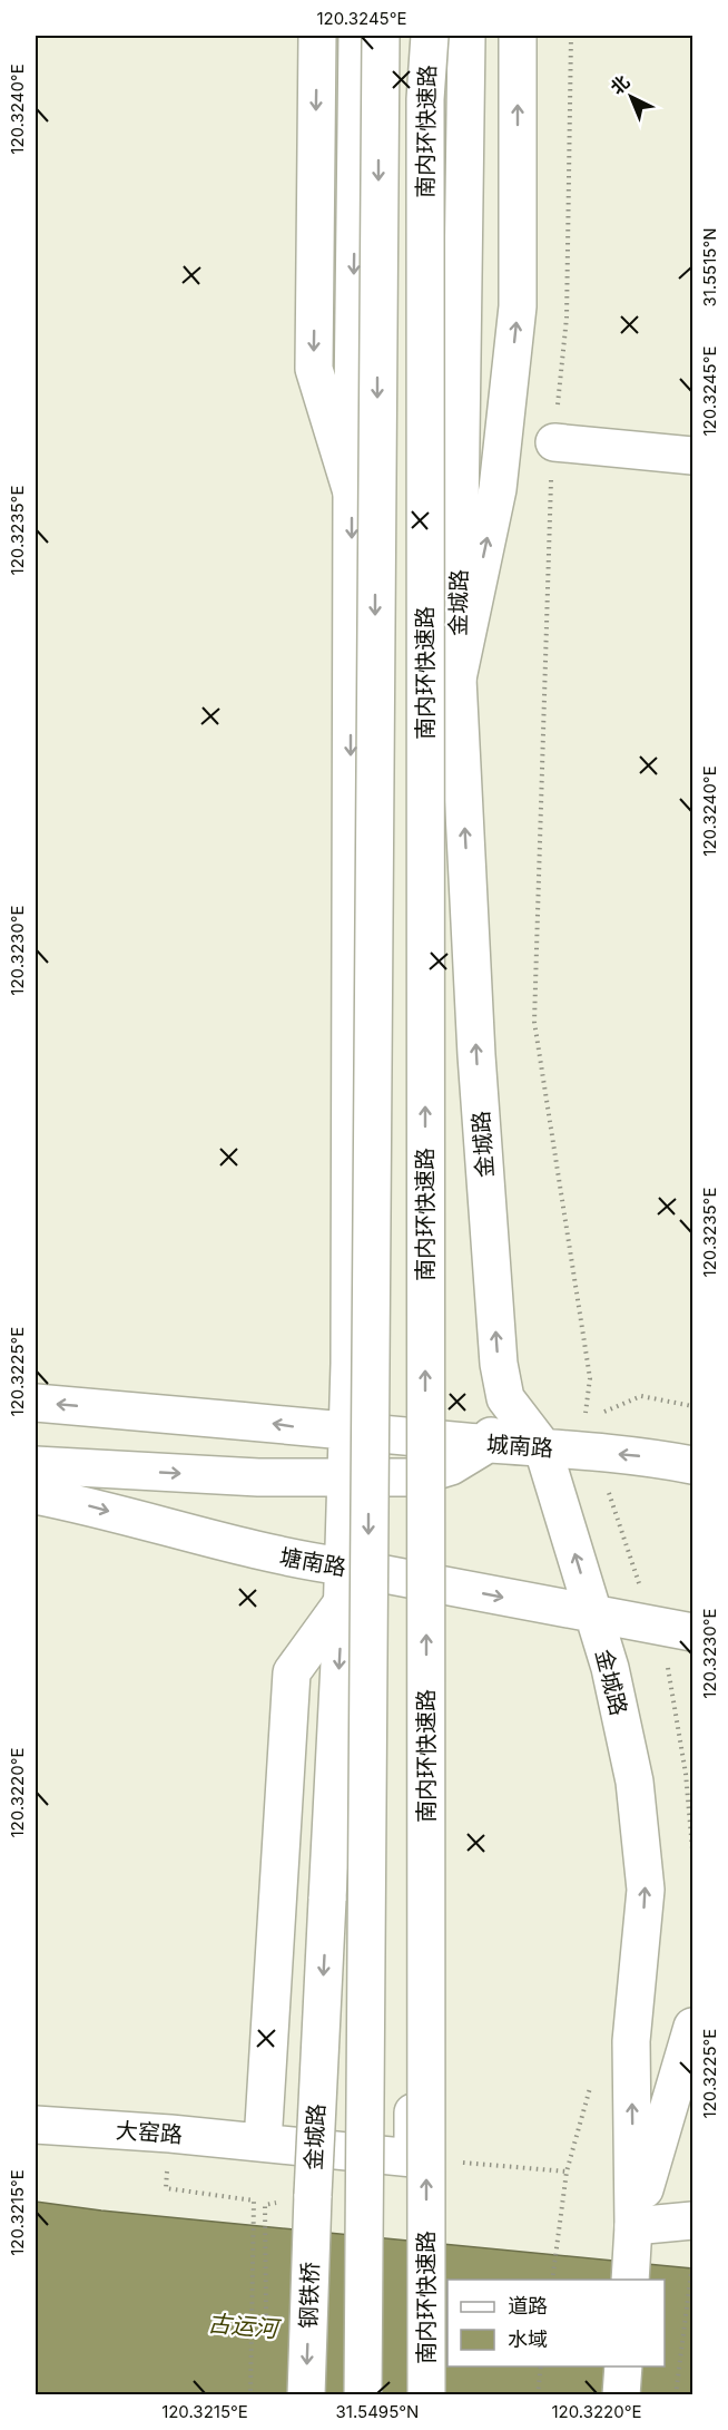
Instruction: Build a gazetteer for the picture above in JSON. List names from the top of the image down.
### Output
{
  "streets": {
    "main road": [
      "南内环快速路",
      "金城路",
      "城南路",
      "塘南路",
      "大窑路",
      "钢铁桥"
    ]
  },
  "crossings": [
    ["金城路", "城南路"],
    ["金城路", "塘南路"],
    ["金城路", "钢铁桥"]
  ],
  "water": ["古运河"],
  "legend": ["道路", "水域"],
  "north": "top left",
  "coordinates": [
    "120.3245°E",
    "120.3240°E",
    "31.5515°N",
    "120.3235°E",
    "120.3230°E",
    "120.3225°E",
    "120.3220°E",
    "120.3215°E",
    "31.5495°N"
  ]
}
